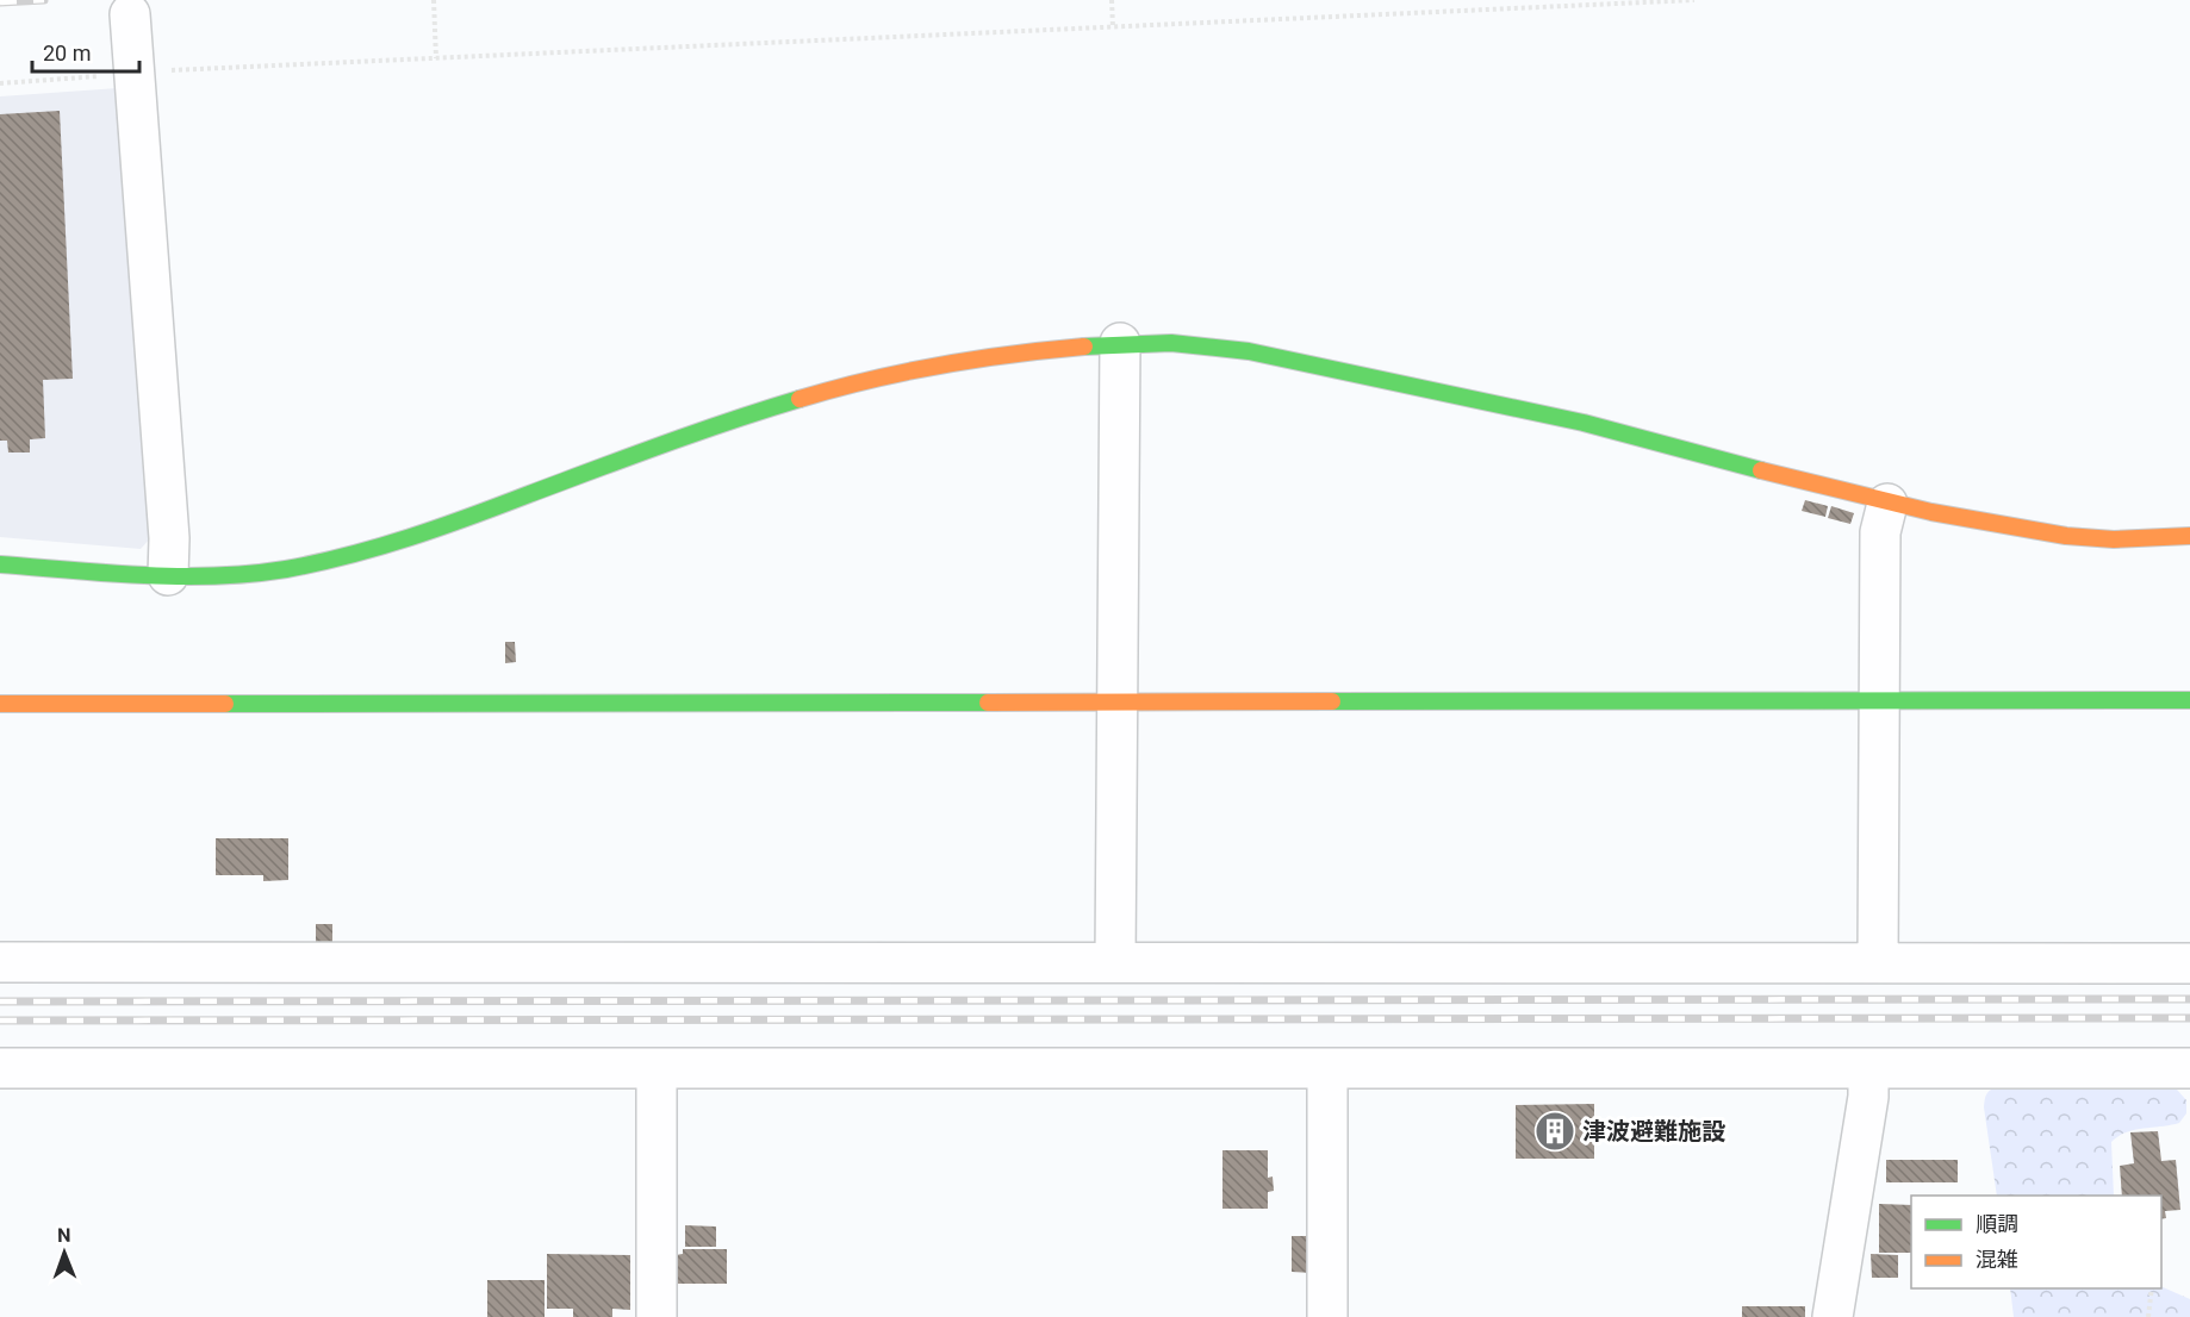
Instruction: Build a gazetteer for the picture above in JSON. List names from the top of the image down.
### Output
{
  "places": {
    "building": ["津波避難施設"]
  },
  "legend": ["順調", "混雑"],
  "scale_bar": "20 m",
  "north": "top"
}
